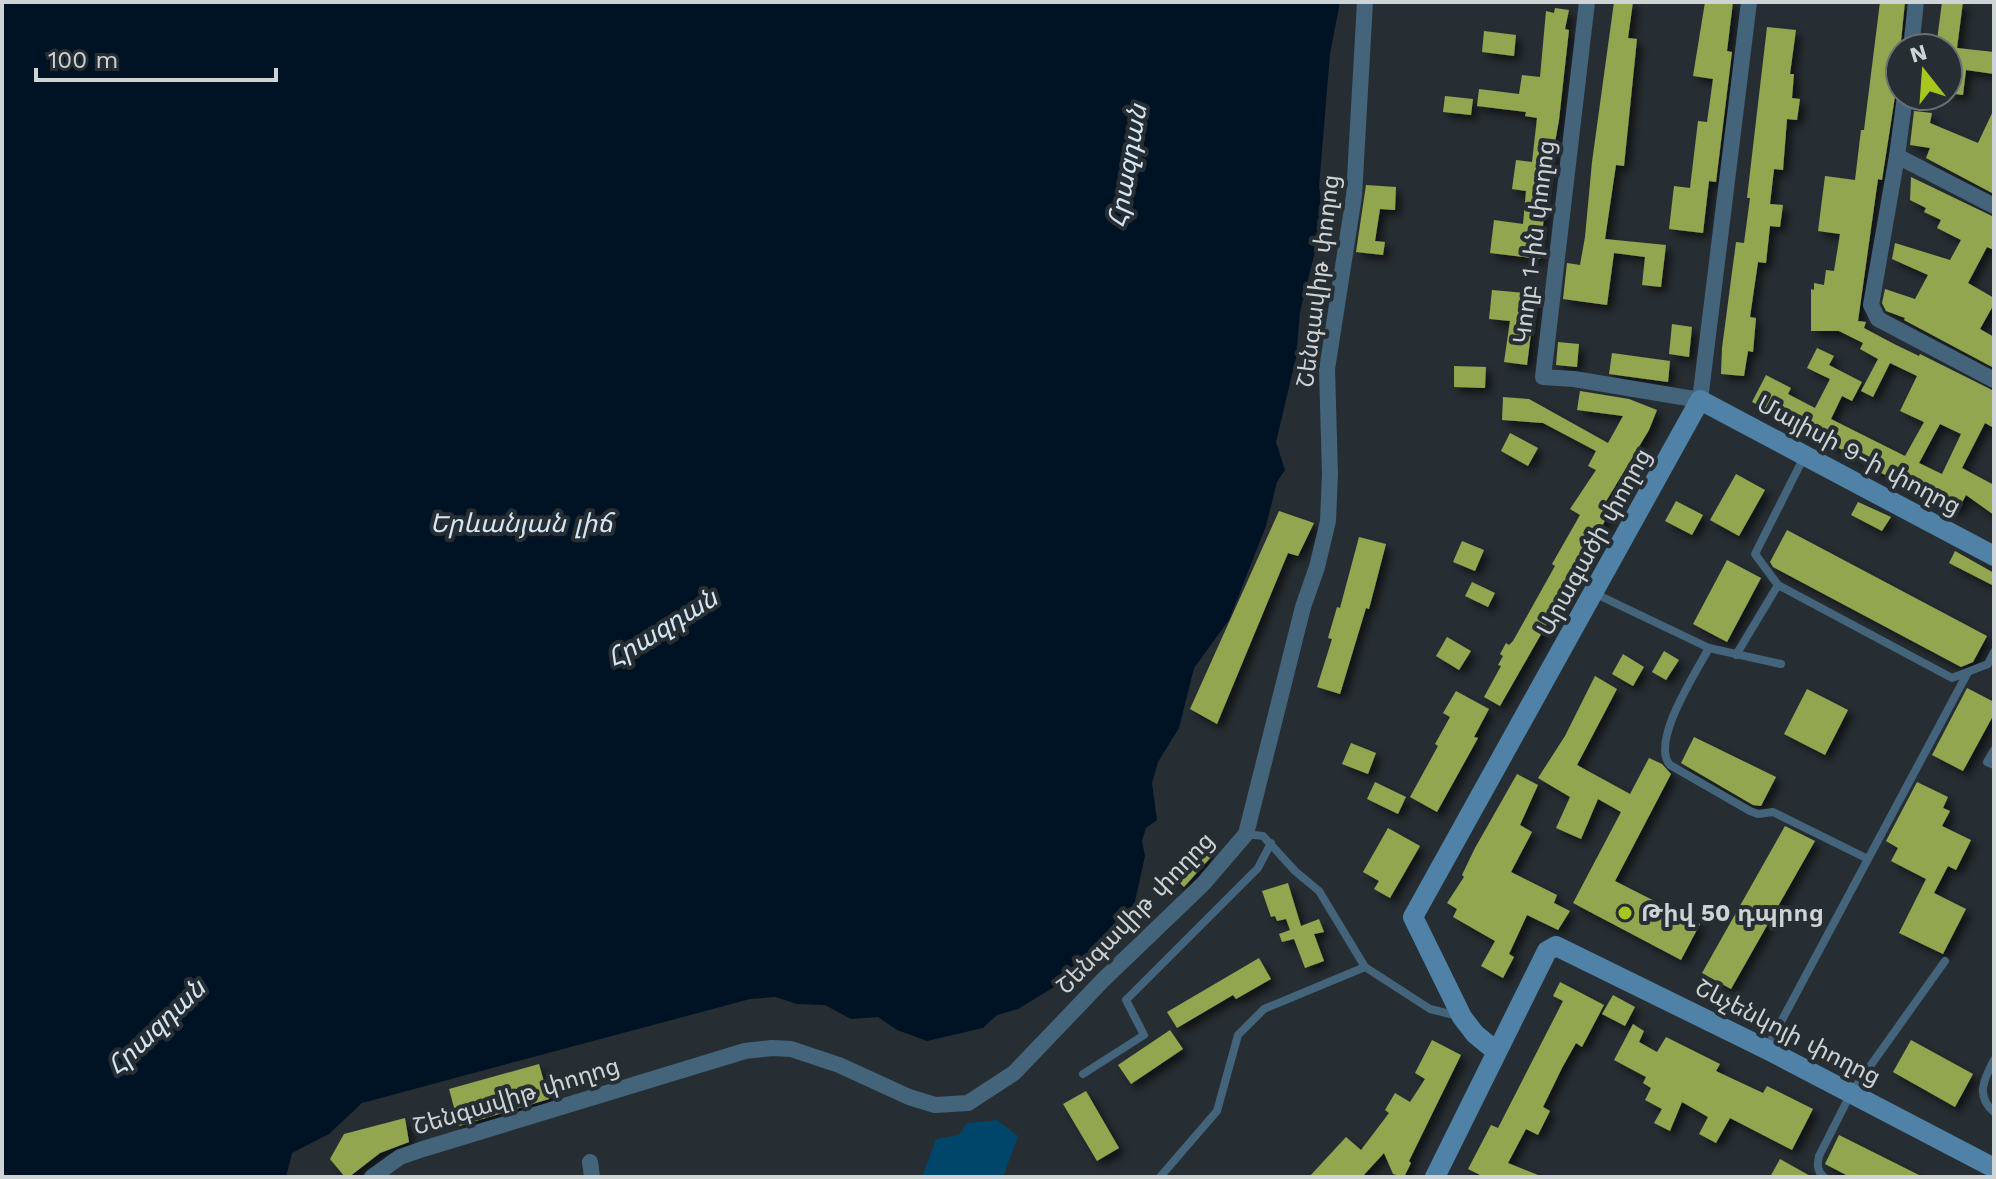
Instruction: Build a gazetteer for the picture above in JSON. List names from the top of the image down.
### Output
{
  "streets": {
    "street": [
      "Կողբ 1-ին փողոց",
      "Շենգավիթ փողոց",
      "Մայիսի 9-ի փողոց",
      "Արագածի փողոց",
      "Շևչենկոյի փողոց"
    ]
  },
  "crossings": [
    ["Կողբ 1-ին փողոց", "Մայիսի 9-ի փողոց"],
    ["Կողբ 1-ին փողոց", "Արագածի փողոց"],
    ["Մայիսի 9-ի փողոց", "Արագածի փողոց"],
    ["Արագածի փողոց", "Շևչենկոյի փողոց"]
  ],
  "water": ["Հրազդան", "Երևանյան լիճ"],
  "places": ["Թիվ 50 դպրոց"],
  "scale_bar": "100 m",
  "north": "top"
}
